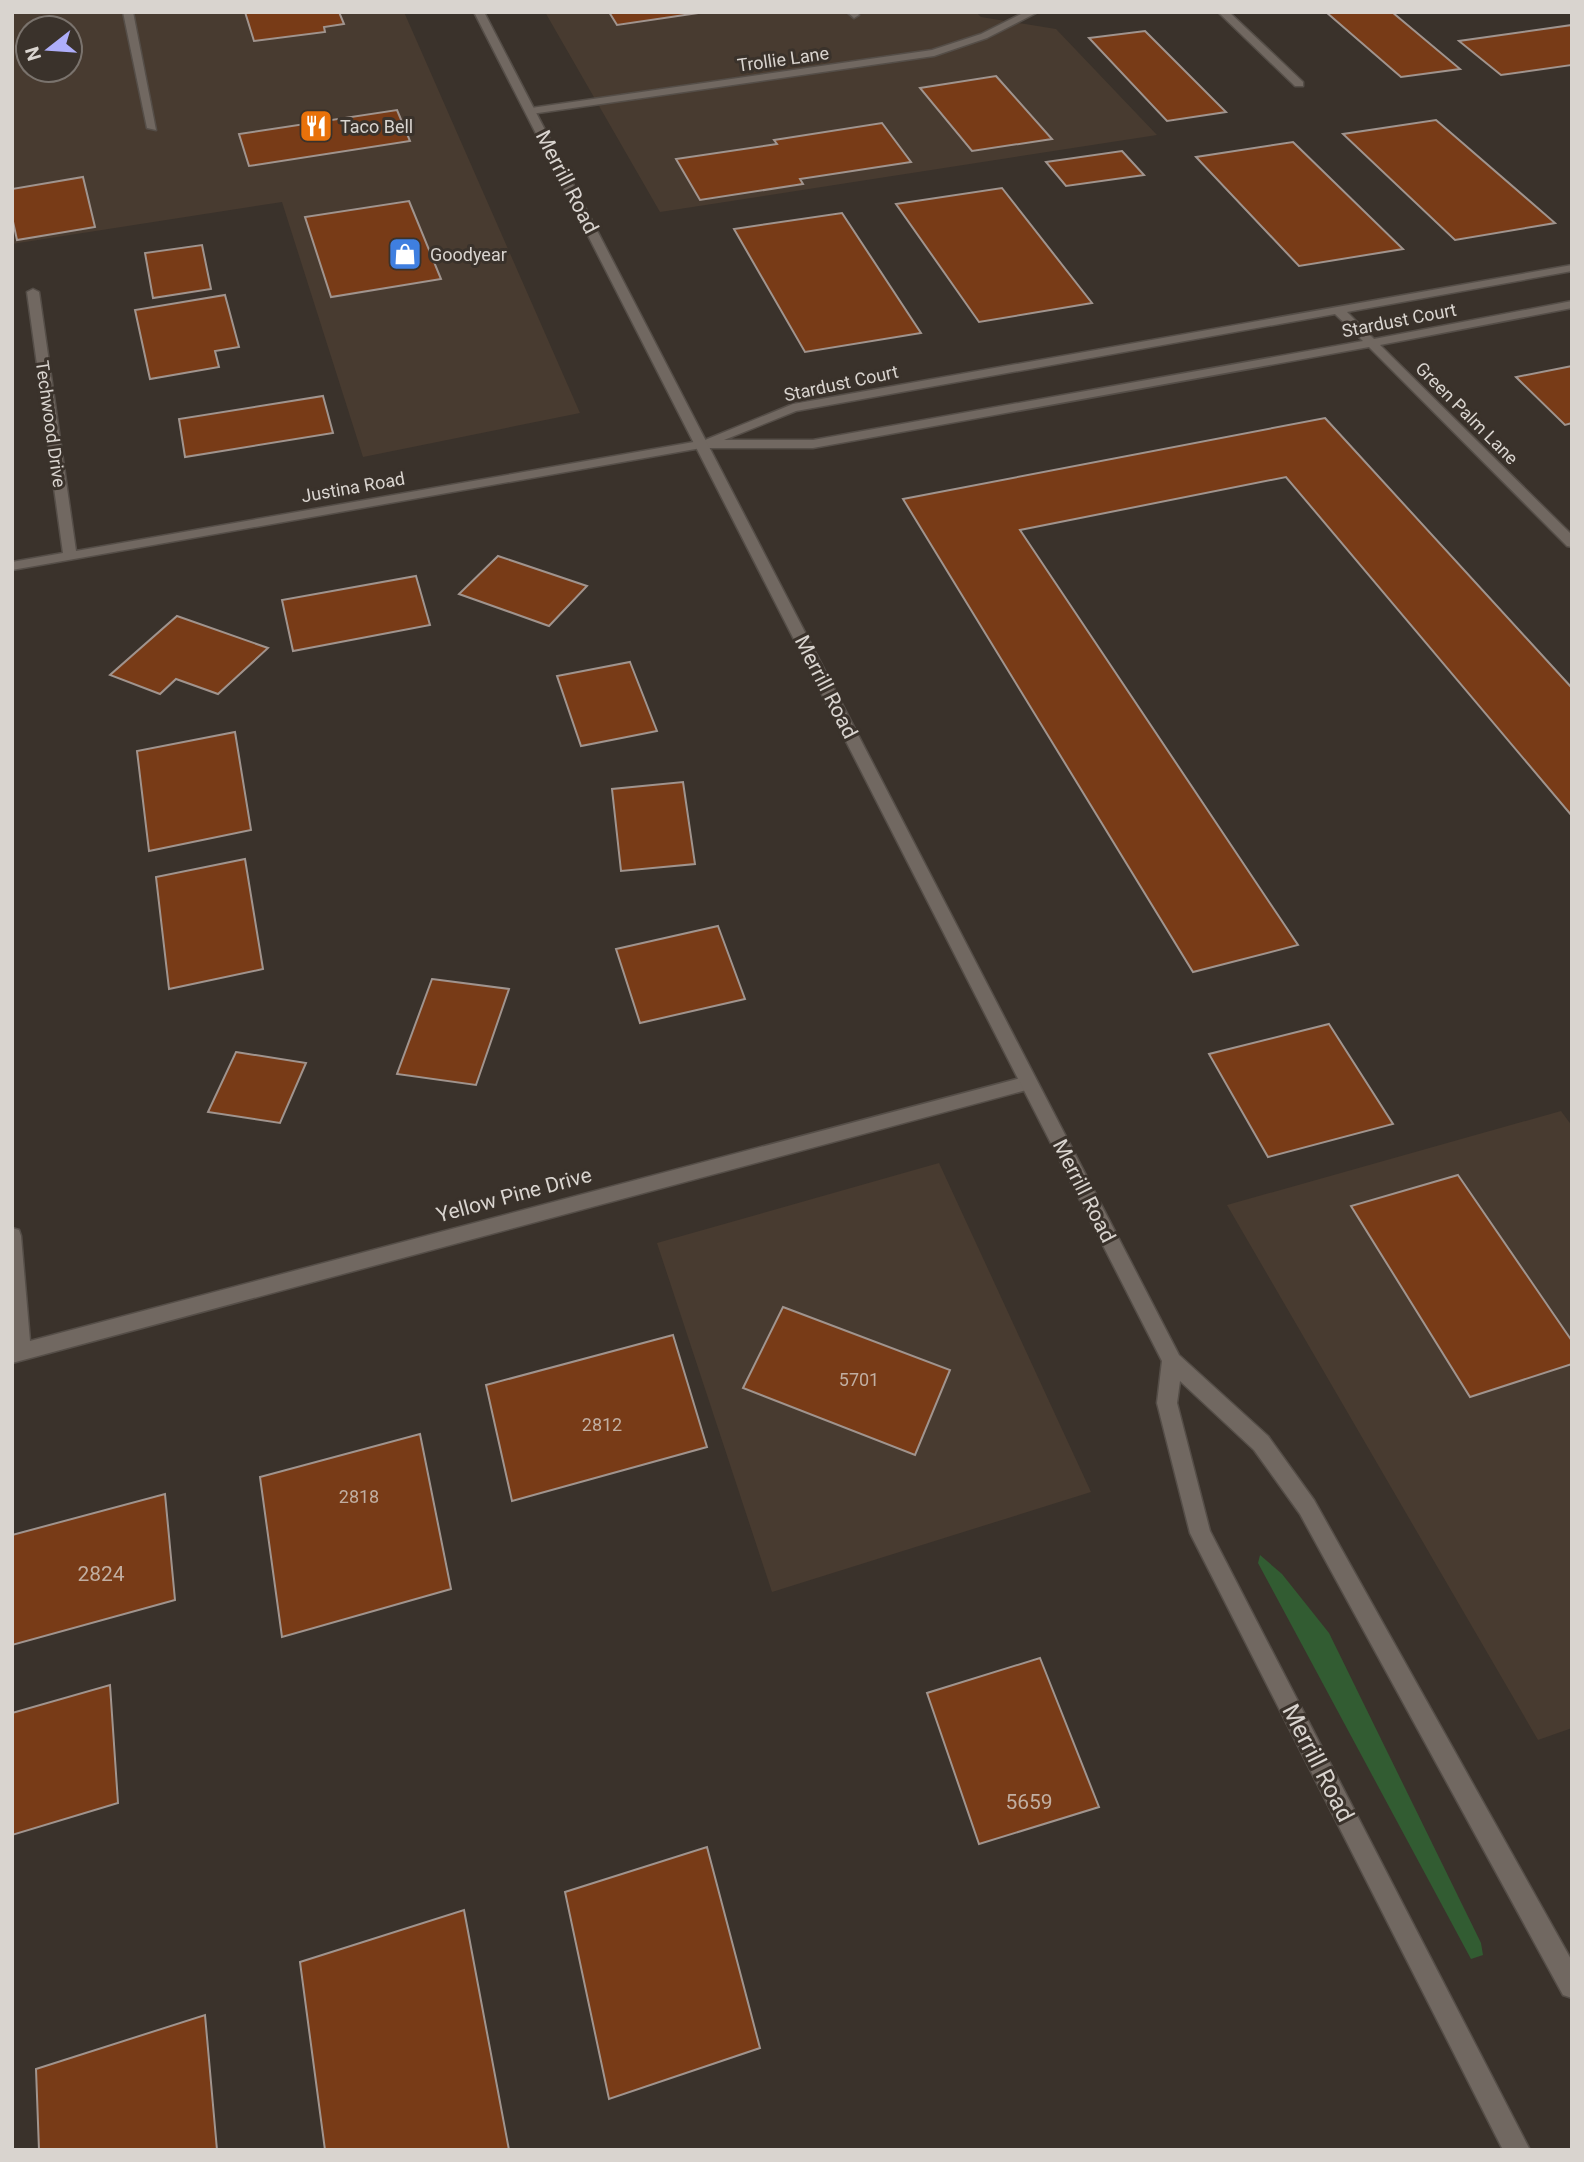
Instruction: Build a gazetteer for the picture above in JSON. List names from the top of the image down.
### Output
{
  "streets": {
    "street": [
      "Trollie Lane",
      "Merrill Road",
      "Stardust Court",
      "Green Palm Lane",
      "Techwood Drive",
      "Justina Road",
      "Yellow Pine Drive"
    ]
  },
  "crossings": [
    ["Trollie Lane", "Merrill Road"],
    ["Merrill Road", "Stardust Court"],
    ["Merrill Road", "Justina Road"],
    ["Merrill Road", "Yellow Pine Drive"],
    ["Stardust Court", "Green Palm Lane"],
    ["Stardust Court", "Justina Road"],
    ["Techwood Drive", "Justina Road"]
  ],
  "places": {
    "restaurant": ["Taco Bell"],
    "shop": ["Goodyear"]
  },
  "house_numbers": [
    "5701",
    "2812",
    "2818",
    "2824",
    "5659"
  ],
  "north": "left"
}
